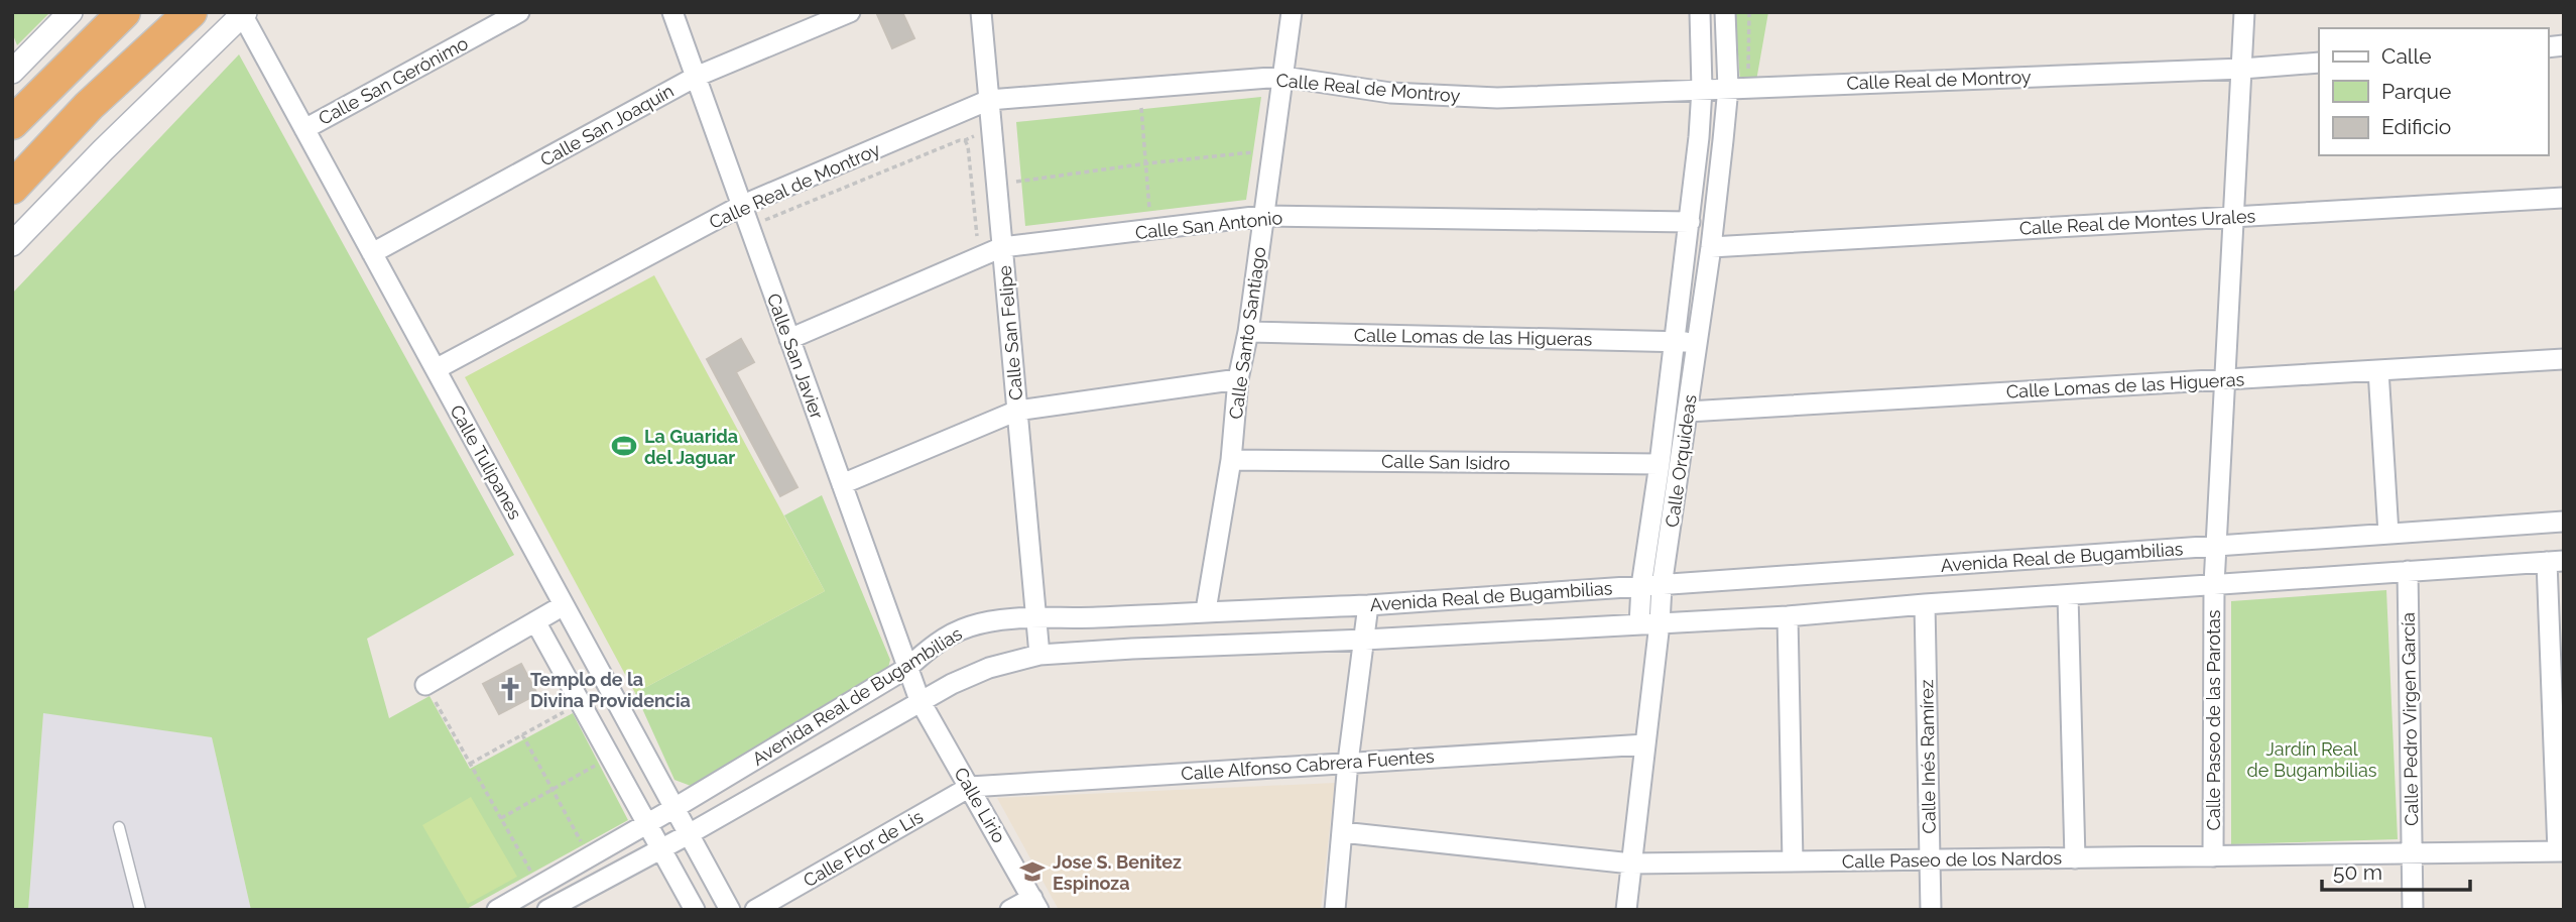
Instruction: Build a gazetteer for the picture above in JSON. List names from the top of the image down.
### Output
{
  "streets": {
    "street": [
      "Calle Real de Montroy",
      "Calle San Gerónimo",
      "Calle San Joaquín",
      "Calle Real de Montes Urales",
      "Calle San Antonio",
      "Calle San Felipe",
      "Calle Santo Santiago",
      "Calle Lomas de las Higueras",
      "Calle San Javier",
      "Calle Orquideas",
      "Calle Tulipanes",
      "Calle San Isidro",
      "Avenida Real de Bugambilias",
      "Calle Pedro Virgen García",
      "Calle Paseo de las Parotas",
      "Calle Inés Ramírez",
      "Calle Alfonso Cabrera Fuentes",
      "Calle Lirio",
      "Calle Flor de Lis",
      "Calle Paseo de los Nardos"
    ]
  },
  "crossings": [
    ["Calle Real de Montroy", "Calle San Felipe"],
    ["Calle Real de Montroy", "Calle Santo Santiago"],
    ["Calle Real de Montroy", "Calle San Javier"],
    ["Calle Real de Montroy", "Calle Orquideas"],
    ["Calle Real de Montroy", "Calle Tulipanes"],
    ["Calle Real de Montroy", "Calle Paseo de las Parotas"],
    ["Calle San Gerónimo", "Calle Tulipanes"],
    ["Calle San Joaquín", "Calle San Javier"],
    ["Calle San Joaquín", "Calle Tulipanes"],
    ["Calle Real de Montes Urales", "Calle Orquideas"],
    ["Calle Real de Montes Urales", "Calle Paseo de las Parotas"],
    ["Calle San Antonio", "Calle San Felipe"],
    ["Calle San Antonio", "Calle Santo Santiago"],
    ["Calle San Antonio", "Calle San Javier"],
    ["Calle San Antonio", "Calle Orquideas"],
    ["Calle San Felipe", "Avenida Real de Bugambilias"],
    ["Calle Santo Santiago", "Calle Lomas de las Higueras"],
    ["Calle Santo Santiago", "Calle San Isidro"],
    ["Calle Santo Santiago", "Avenida Real de Bugambilias"],
    ["Calle Lomas de las Higueras", "Calle Orquideas"],
    ["Calle Lomas de las Higueras", "Calle Paseo de las Parotas"],
    ["Calle San Javier", "Avenida Real de Bugambilias"],
    ["Calle San Javier", "Calle Lirio"],
    ["Calle Orquideas", "Calle San Isidro"],
    ["Calle Orquideas", "Avenida Real de Bugambilias"],
    ["Calle Orquideas", "Calle Alfonso Cabrera Fuentes"],
    ["Calle Orquideas", "Calle Paseo de los Nardos"],
    ["Calle Tulipanes", "Avenida Real de Bugambilias"],
    ["Avenida Real de Bugambilias", "Calle Pedro Virgen García"],
    ["Avenida Real de Bugambilias", "Calle Paseo de las Parotas"],
    ["Avenida Real de Bugambilias", "Calle Inés Ramírez"],
    ["Avenida Real de Bugambilias", "Calle Lirio"],
    ["Calle Pedro Virgen García", "Calle Paseo de los Nardos"],
    ["Calle Paseo de las Parotas", "Calle Paseo de los Nardos"],
    ["Calle Inés Ramírez", "Calle Paseo de los Nardos"],
    ["Calle Alfonso Cabrera Fuentes", "Calle Lirio"],
    ["Calle Alfonso Cabrera Fuentes", "Calle Flor de Lis"],
    ["Calle Lirio", "Calle Flor de Lis"]
  ],
  "parks": ["Jardín Real de Bugambilias"],
  "places": {
    "sports": ["La Guarida del Jaguar"],
    "church": ["Templo de la Divina Providencia"],
    "school or university": ["Jose S. Benitez Espinoza"]
  },
  "legend": ["Calle", "Parque", "Edificio"],
  "scale_bar": "50 m"
}
